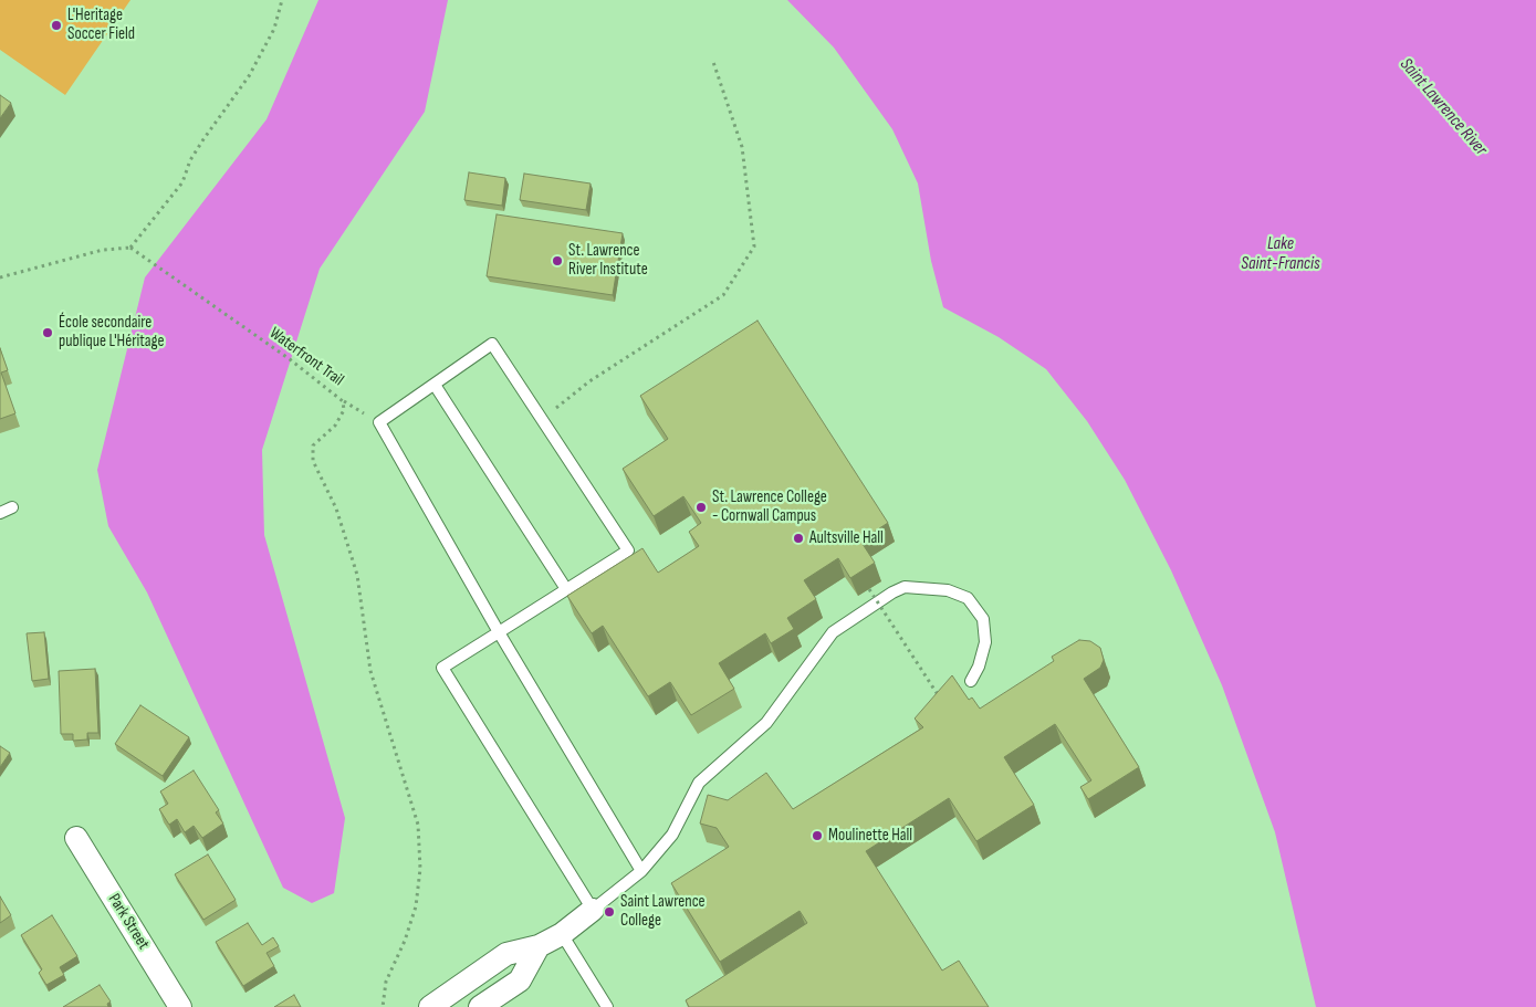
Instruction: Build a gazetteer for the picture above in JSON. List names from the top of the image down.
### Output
{
  "streets": {
    "street": ["Park Street"],
    "path": ["Waterfront Trail"]
  },
  "water": ["Saint Lawrence River", "Lake Saint-Francis"],
  "places": [
    "L'Heritage Soccer Field",
    "St. Lawrence River Institute",
    "École secondaire publique L'Héritage",
    "St. Lawrence College - Cornwall Campus",
    "Aultsville Hall",
    "Moulinette Hall",
    "Saint Lawrence College"
  ]
}
